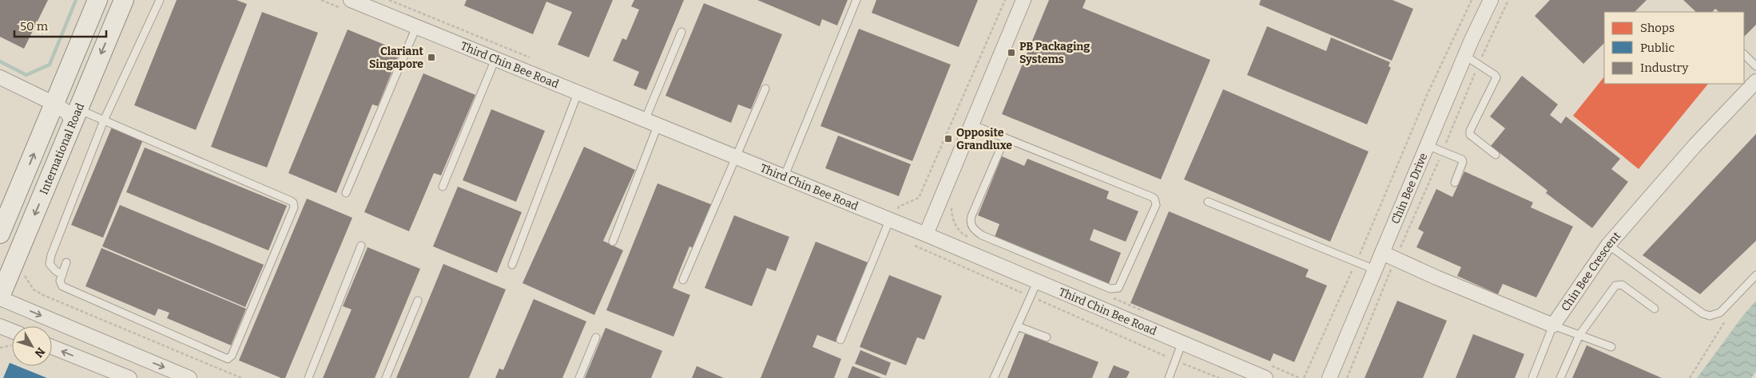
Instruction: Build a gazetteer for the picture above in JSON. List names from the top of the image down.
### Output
{
  "streets": {
    "main road": ["International Road"],
    "street": ["Third Chin Bee Road", "Chin Bee Drive", "Chin Bee Crescent"]
  },
  "places": {
    "transit": ["PB Packaging Systems", "Clariant Singapore", "Opposite Grandluxe"]
  },
  "legend": ["Shops", "Public", "Industry"],
  "scale_bar": "50 m",
  "north": "bottom right"
}
